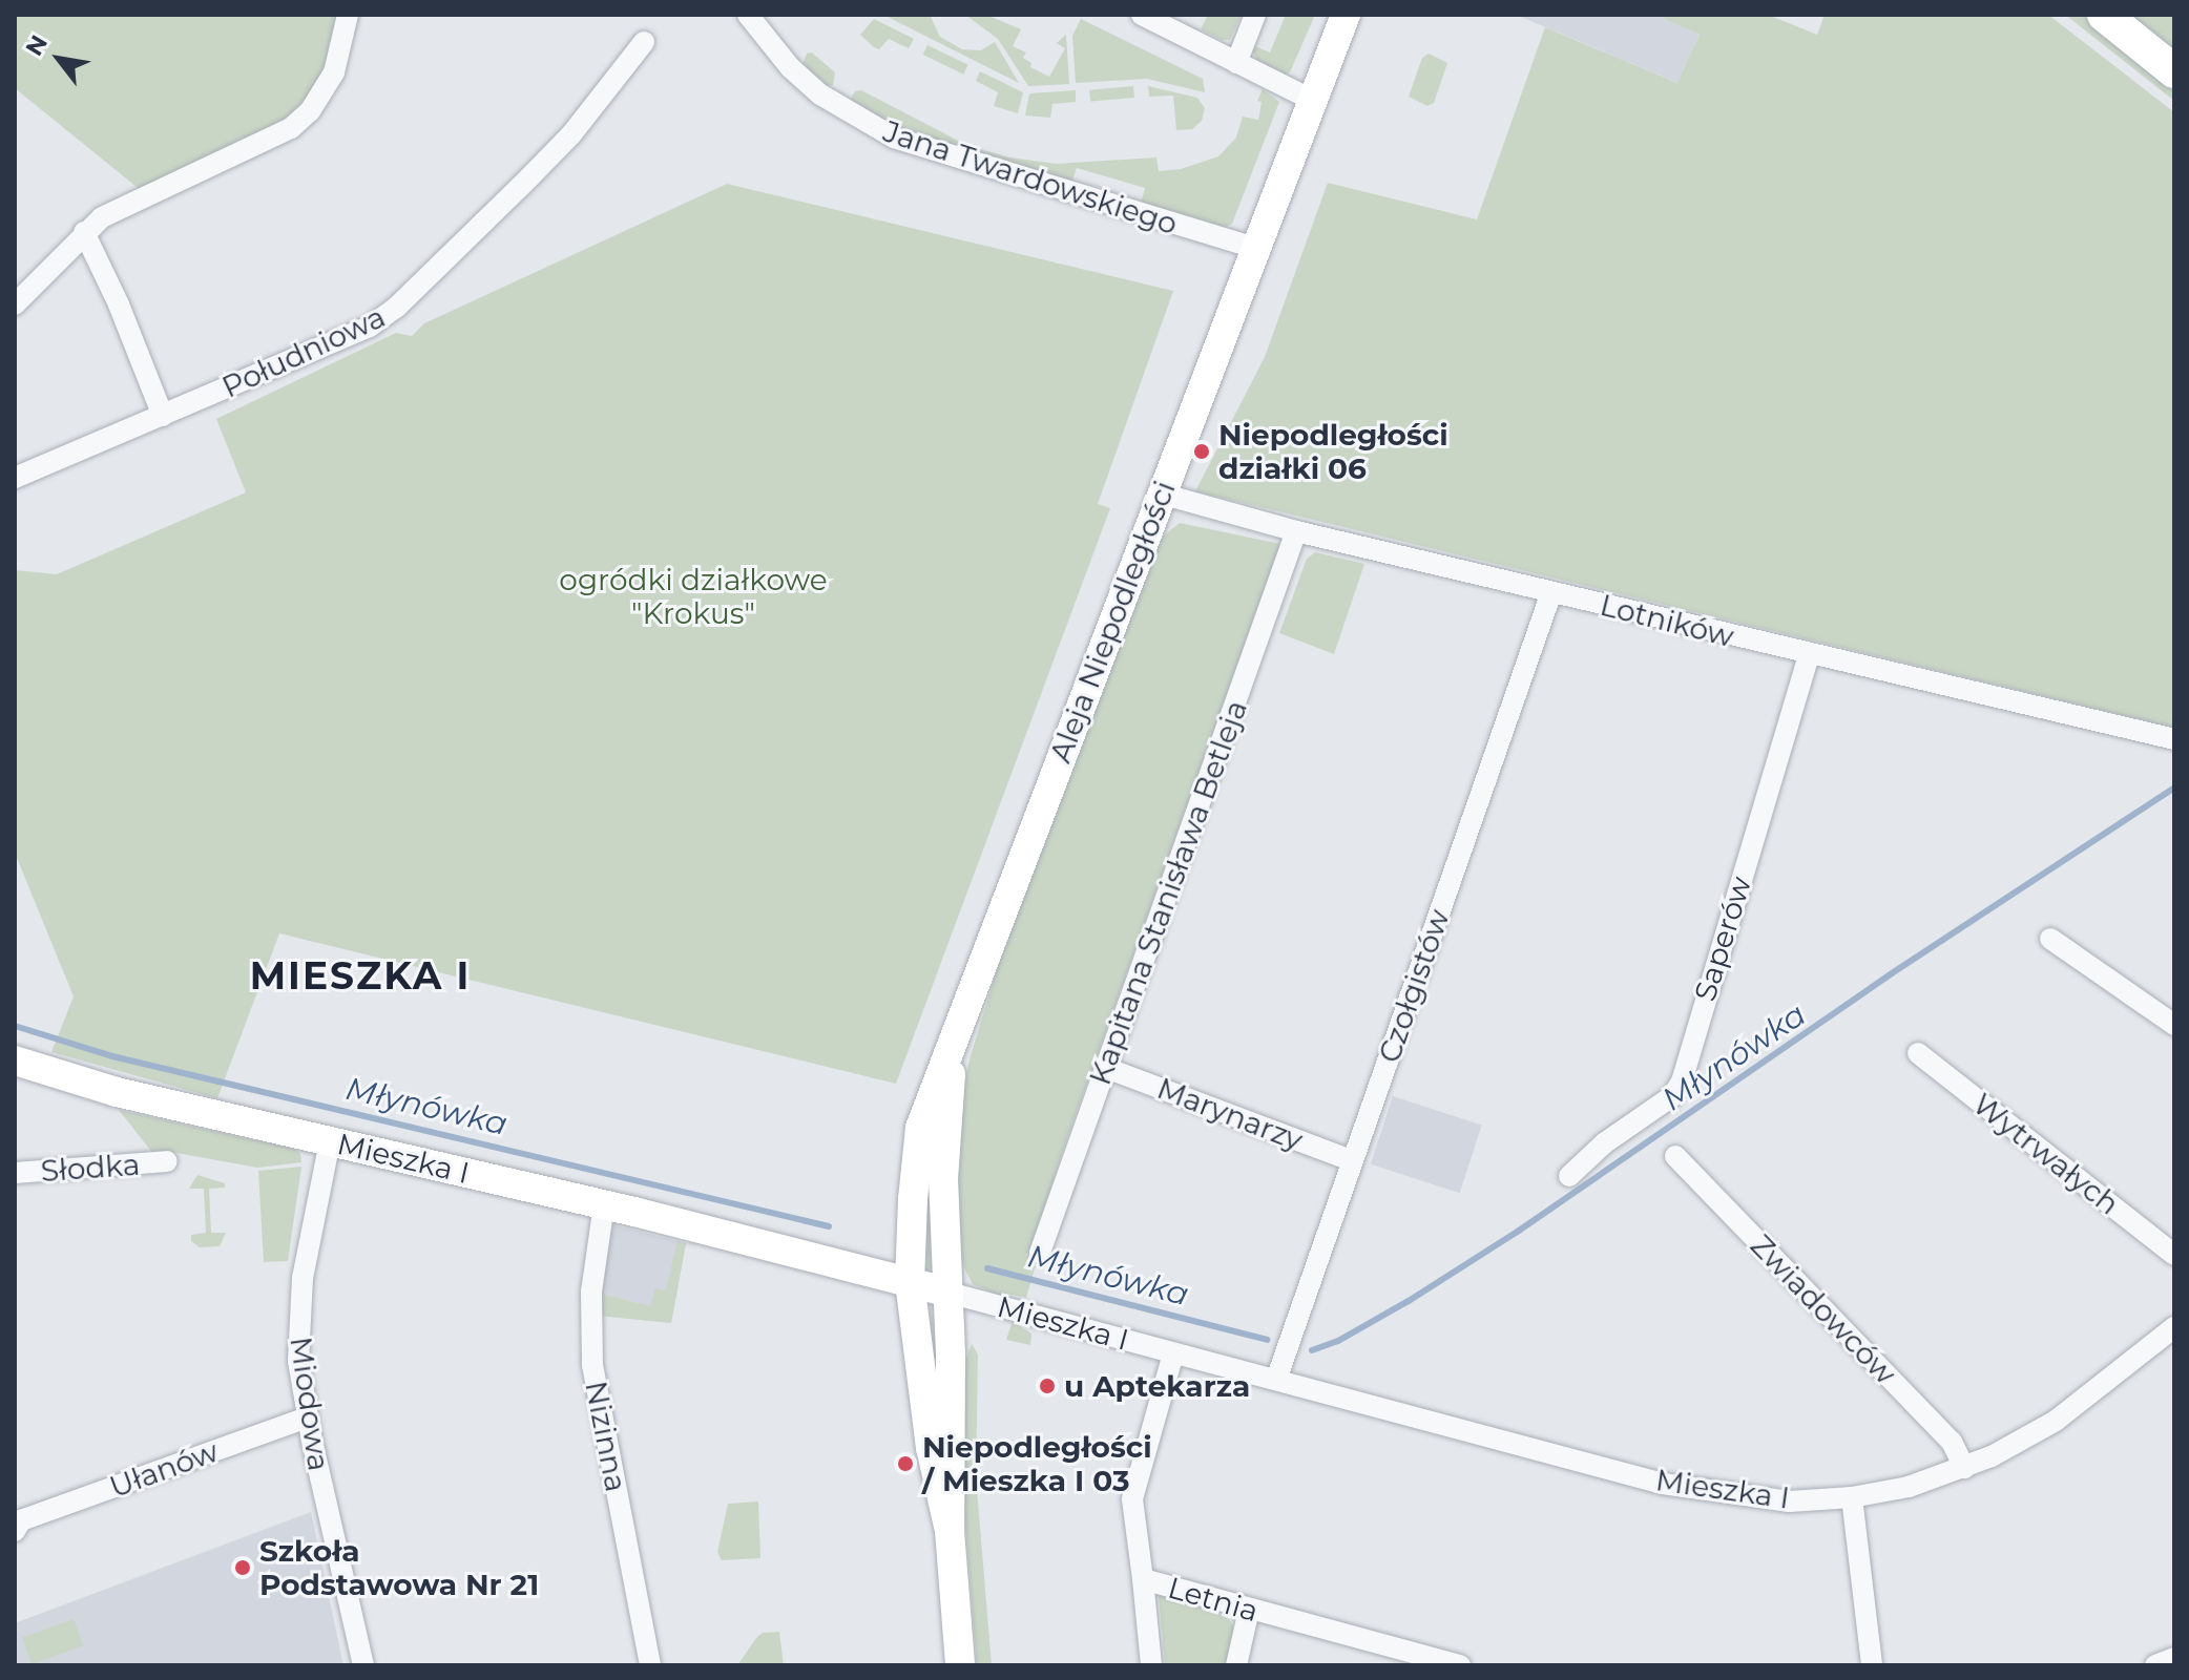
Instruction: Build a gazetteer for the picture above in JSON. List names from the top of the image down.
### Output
{
  "streets": {
    "street": [
      "Jana Twardowskiego",
      "Południowa",
      "Lotników",
      "Aleja Niepodległości",
      "Kapitana Stanisława Betleja",
      "Saperów",
      "Czołgistów",
      "Marynarzy",
      "Wytrwałych",
      "Mieszka I",
      "Słodka",
      "Zwiadowców",
      "Miodowa",
      "Nizinna",
      "Ułanów",
      "Letnia"
    ]
  },
  "crossings": [
    ["Jana Twardowskiego", "Aleja Niepodległości"],
    ["Lotników", "Aleja Niepodległości"],
    ["Lotników", "Kapitana Stanisława Betleja"],
    ["Lotników", "Saperów"],
    ["Lotników", "Czołgistów"],
    ["Aleja Niepodległości", "Mieszka I"],
    ["Kapitana Stanisława Betleja", "Marynarzy"],
    ["Czołgistów", "Marynarzy"],
    ["Czołgistów", "Mieszka I"],
    ["Mieszka I", "Zwiadowców"],
    ["Mieszka I", "Miodowa"],
    ["Mieszka I", "Nizinna"],
    ["Mieszka I", "Letnia"],
    ["Miodowa", "Ułanów"]
  ],
  "districts": ["MIESZKA I"],
  "water": ["Młynówka"],
  "parks": ["ogródki działkowe \"Krokus\""],
  "places": [
    "Niepodległości działki 06",
    "u Aptekarza",
    "Niepodległości / Mieszka I 03",
    "Szkoła Podstawowa Nr 21"
  ],
  "north": "top left"
}
